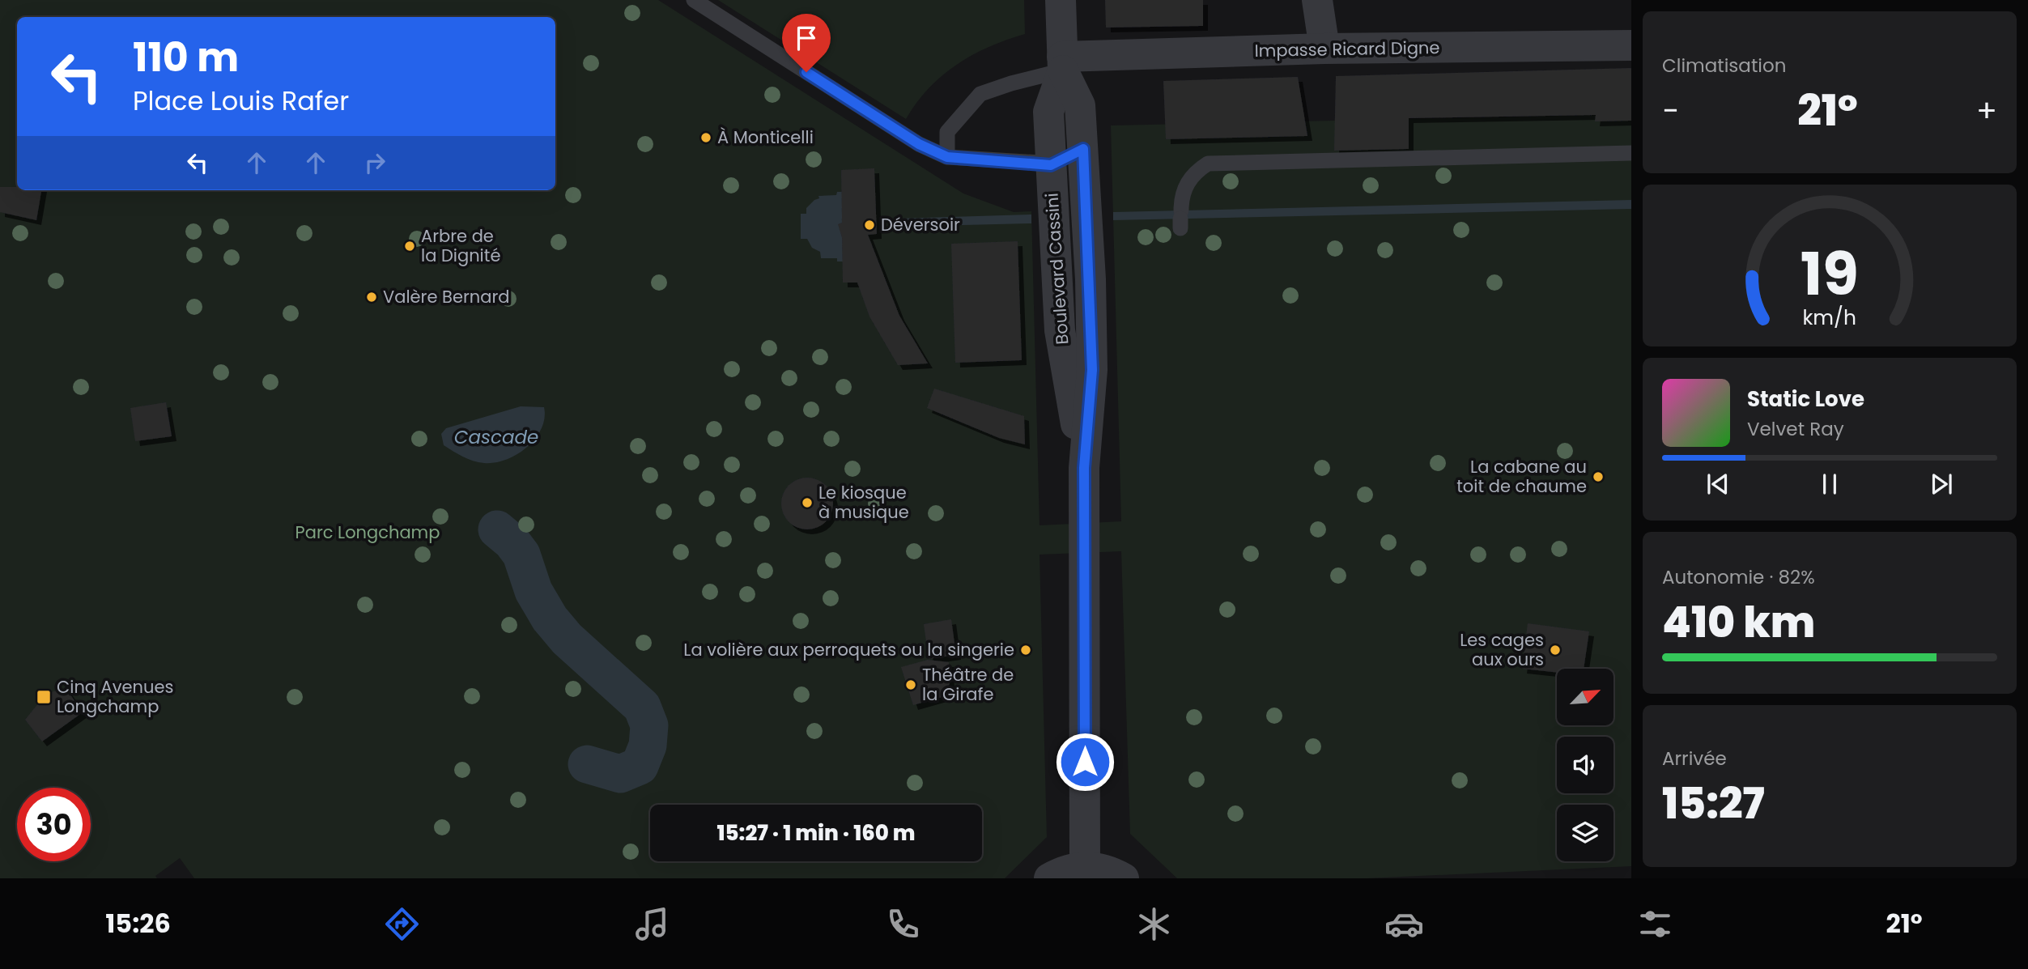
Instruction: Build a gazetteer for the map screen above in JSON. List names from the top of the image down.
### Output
{
  "streets": {
    "street": ["Impasse Ricard Digne", "Boulevard Cassini"]
  },
  "crossings": [
    ["Impasse Ricard Digne", "Boulevard Cassini"]
  ],
  "water": ["Cascade"],
  "parks": ["Parc Longchamp"],
  "places": {
    "other": [
      "À Monticelli",
      "Déversoir",
      "Arbre de la Dignité",
      "Valère Bernard",
      "La cabane au toit de chaume",
      "Le kiosque à musique",
      "La volière aux perroquets ou la singerie",
      "Les cages aux ours",
      "Théâtre de la Girafe"
    ],
    "transit": ["Cinq Avenues Longchamp"]
  },
  "north": "top right",
  "page": {
    "tile": [
      "Climatisation",
      ["Autonomie · 82%", "410 km"],
      ["Arrivée", "15:27"]
    ],
    "turn": ["110 m", "Place Louis Rafer"],
    "heat": ["−", "21°", "+"],
    "song": ["Static Love", "Velvet Ray"],
    "limit": "30",
    "trip": "15:27 · 1 min · 160 m",
    "tabs": ["15:26", "21°"],
    "gauge": ["19", "km/h"]
  }
}
